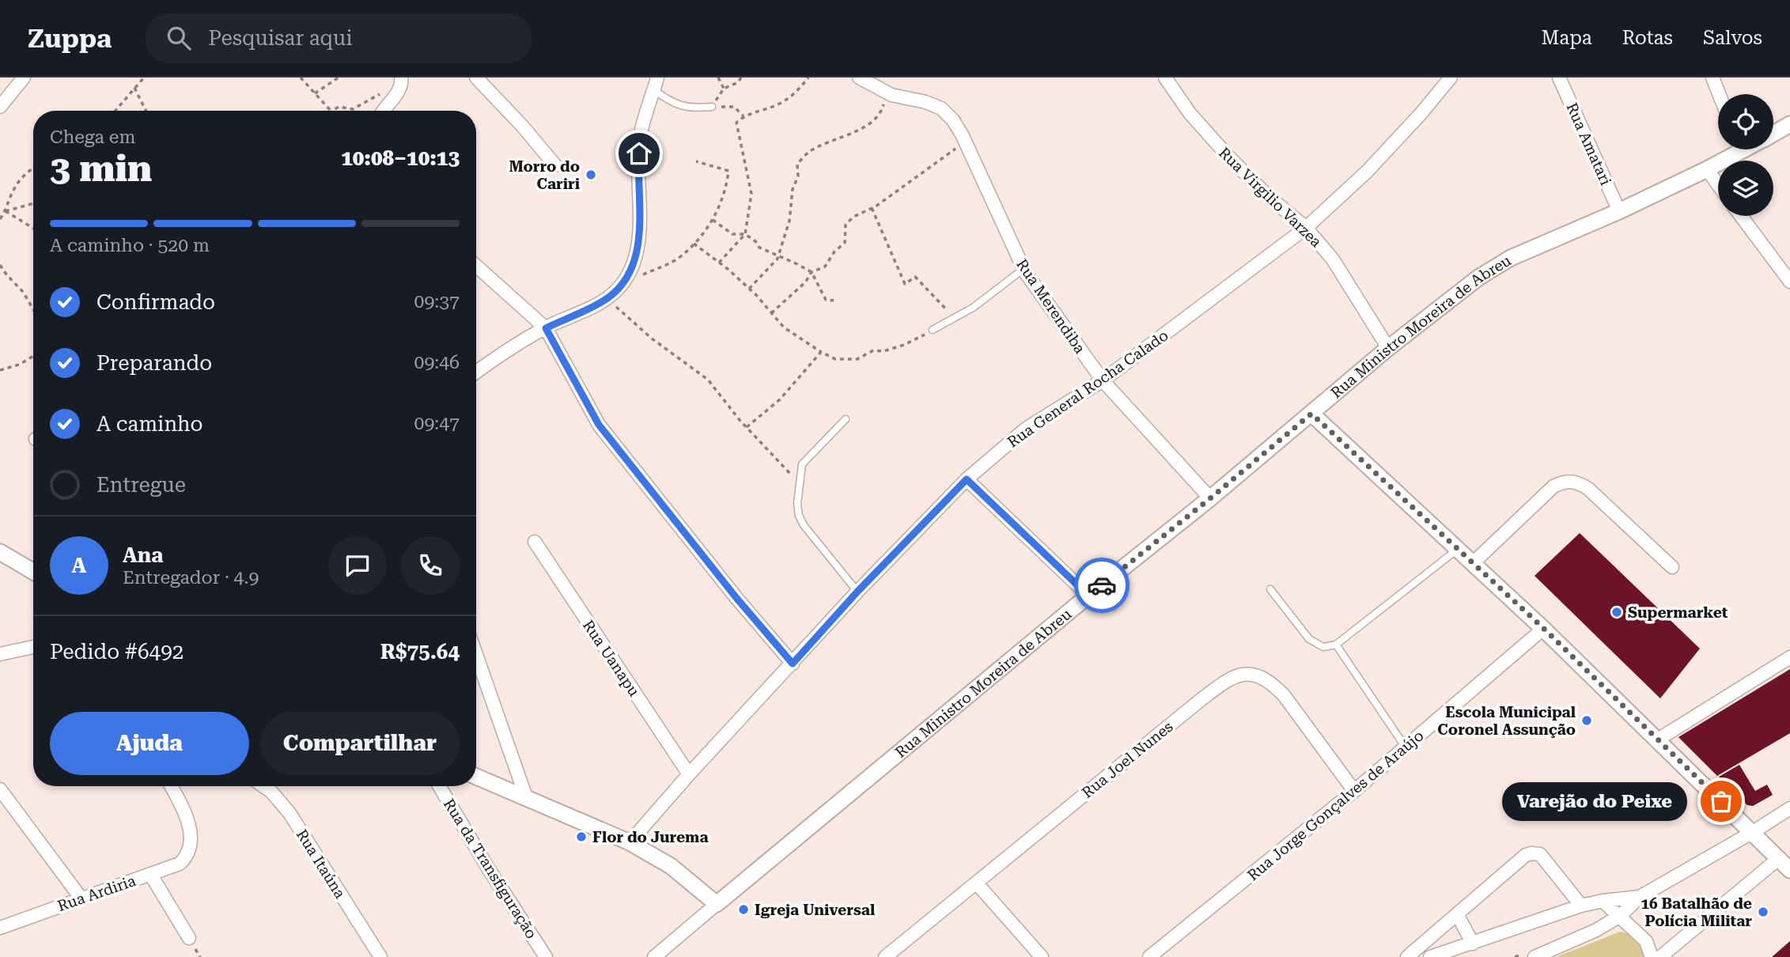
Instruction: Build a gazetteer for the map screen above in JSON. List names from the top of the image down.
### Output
{
  "streets": {
    "street": [
      "Rua Amatari",
      "Rua Virgilio Varzea",
      "Rua Merendiba",
      "Rua Ministro Moreira de Abreu",
      "Rua General Rocha Calado",
      "Rua Uanapu",
      "Rua Joel Nunes",
      "Rua Jorge Gonçalves de Araújo",
      "Rua Itaúna",
      "Rua da Transfiguração",
      "Rua Ardiria"
    ]
  },
  "crossings": [
    ["Rua Amatari", "Rua Ministro Moreira de Abreu"],
    ["Rua Virgilio Varzea", "Rua Ministro Moreira de Abreu"],
    ["Rua Virgilio Varzea", "Rua General Rocha Calado"],
    ["Rua Merendiba", "Rua Ministro Moreira de Abreu"],
    ["Rua Merendiba", "Rua General Rocha Calado"],
    ["Rua General Rocha Calado", "Rua Uanapu"],
    ["Rua Joel Nunes", "Rua Jorge Gonçalves de Araújo"]
  ],
  "places": [
    "Morro do Cariri",
    "Supermarket",
    "Escola Municipal Coronel Assunção",
    "Varejão do Peixe",
    "Flor do Jurema",
    "Igreja Universal",
    "16 Batalhão de Polícia Militar"
  ],
  "page": {
    "header": "Zuppa",
    "search": "Pesquisar aqui",
    "nav": ["Mapa", "Rotas", "Salvos"],
    "heading": ["3 min", "Chega em", "10:08–10:13"],
    "panel": [
      "Ana",
      "Entregador · 4.9",
      "Pedido #6492",
      "R$75.64"
    ],
    "bar": "A caminho · 520 m",
    "list": [
      ["Confirmado", "09:37"],
      ["Preparando", "09:46"],
      ["A caminho", "09:47"],
      "Entregue"
    ],
    "round": "A",
    "buttons": ["Ajuda", "Compartilhar"],
    "bubble": "Varejão do Peixe"
  }
}
